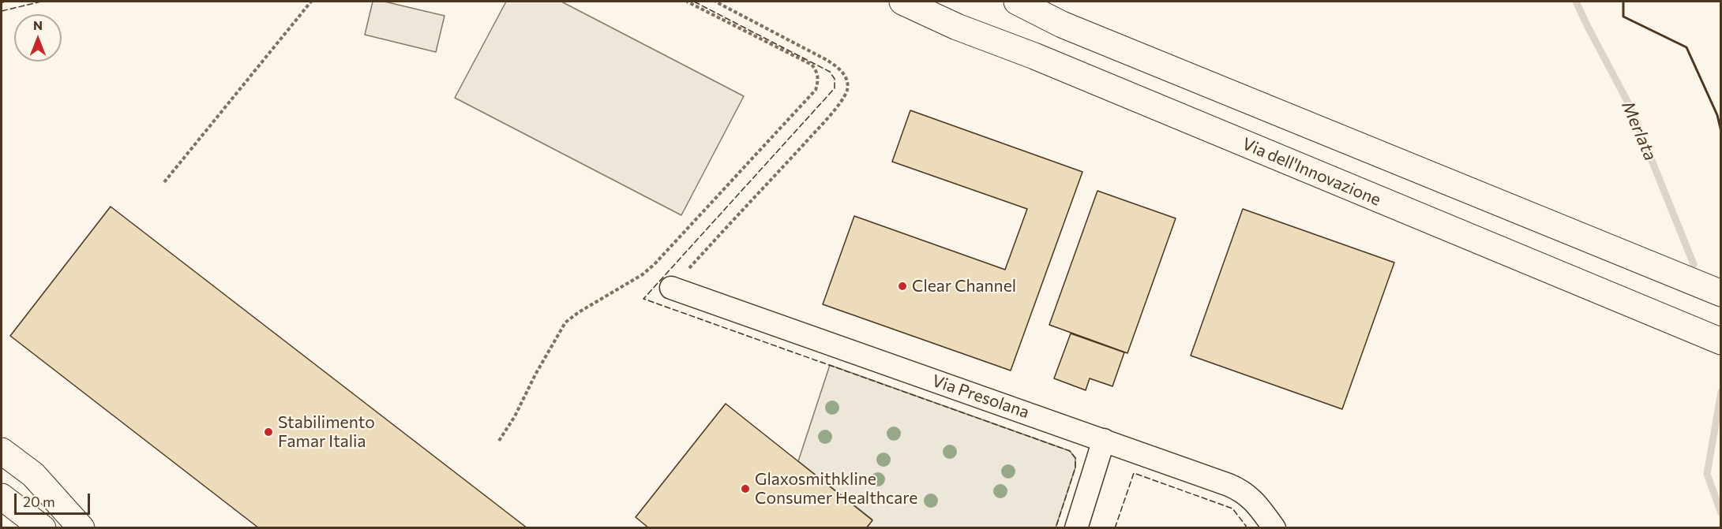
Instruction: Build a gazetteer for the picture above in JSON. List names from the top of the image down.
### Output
{
  "streets": {
    "main road": ["Via dell'Innovazione"],
    "street": ["Via Presolana"]
  },
  "water": ["Merlata"],
  "places": ["Clear Channel", "Stabilimento Famar Italia", "Glaxosmithkline Consumer Healthcare"],
  "scale_bar": "20 m",
  "north": "top"
}
